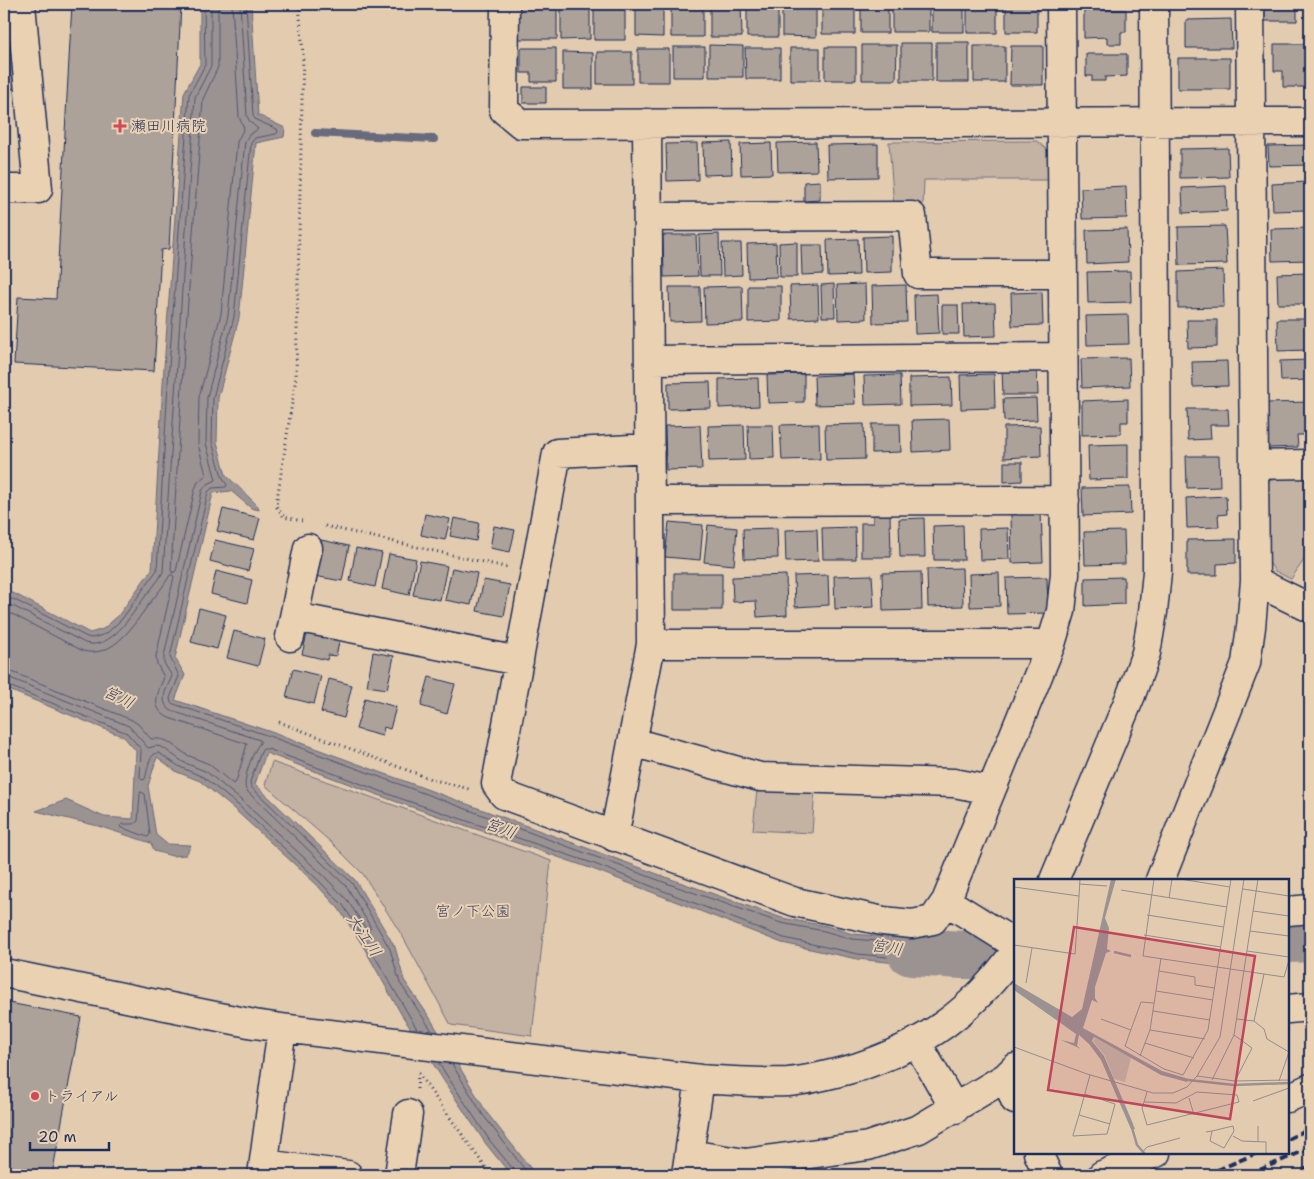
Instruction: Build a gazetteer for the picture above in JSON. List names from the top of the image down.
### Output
{
  "water": ["宮川", "大江川"],
  "parks": ["宮ノ下公園"],
  "places": {
    "health": ["瀬田川病院"],
    "other": ["トライアル"]
  },
  "scale_bar": "20 m"
}
